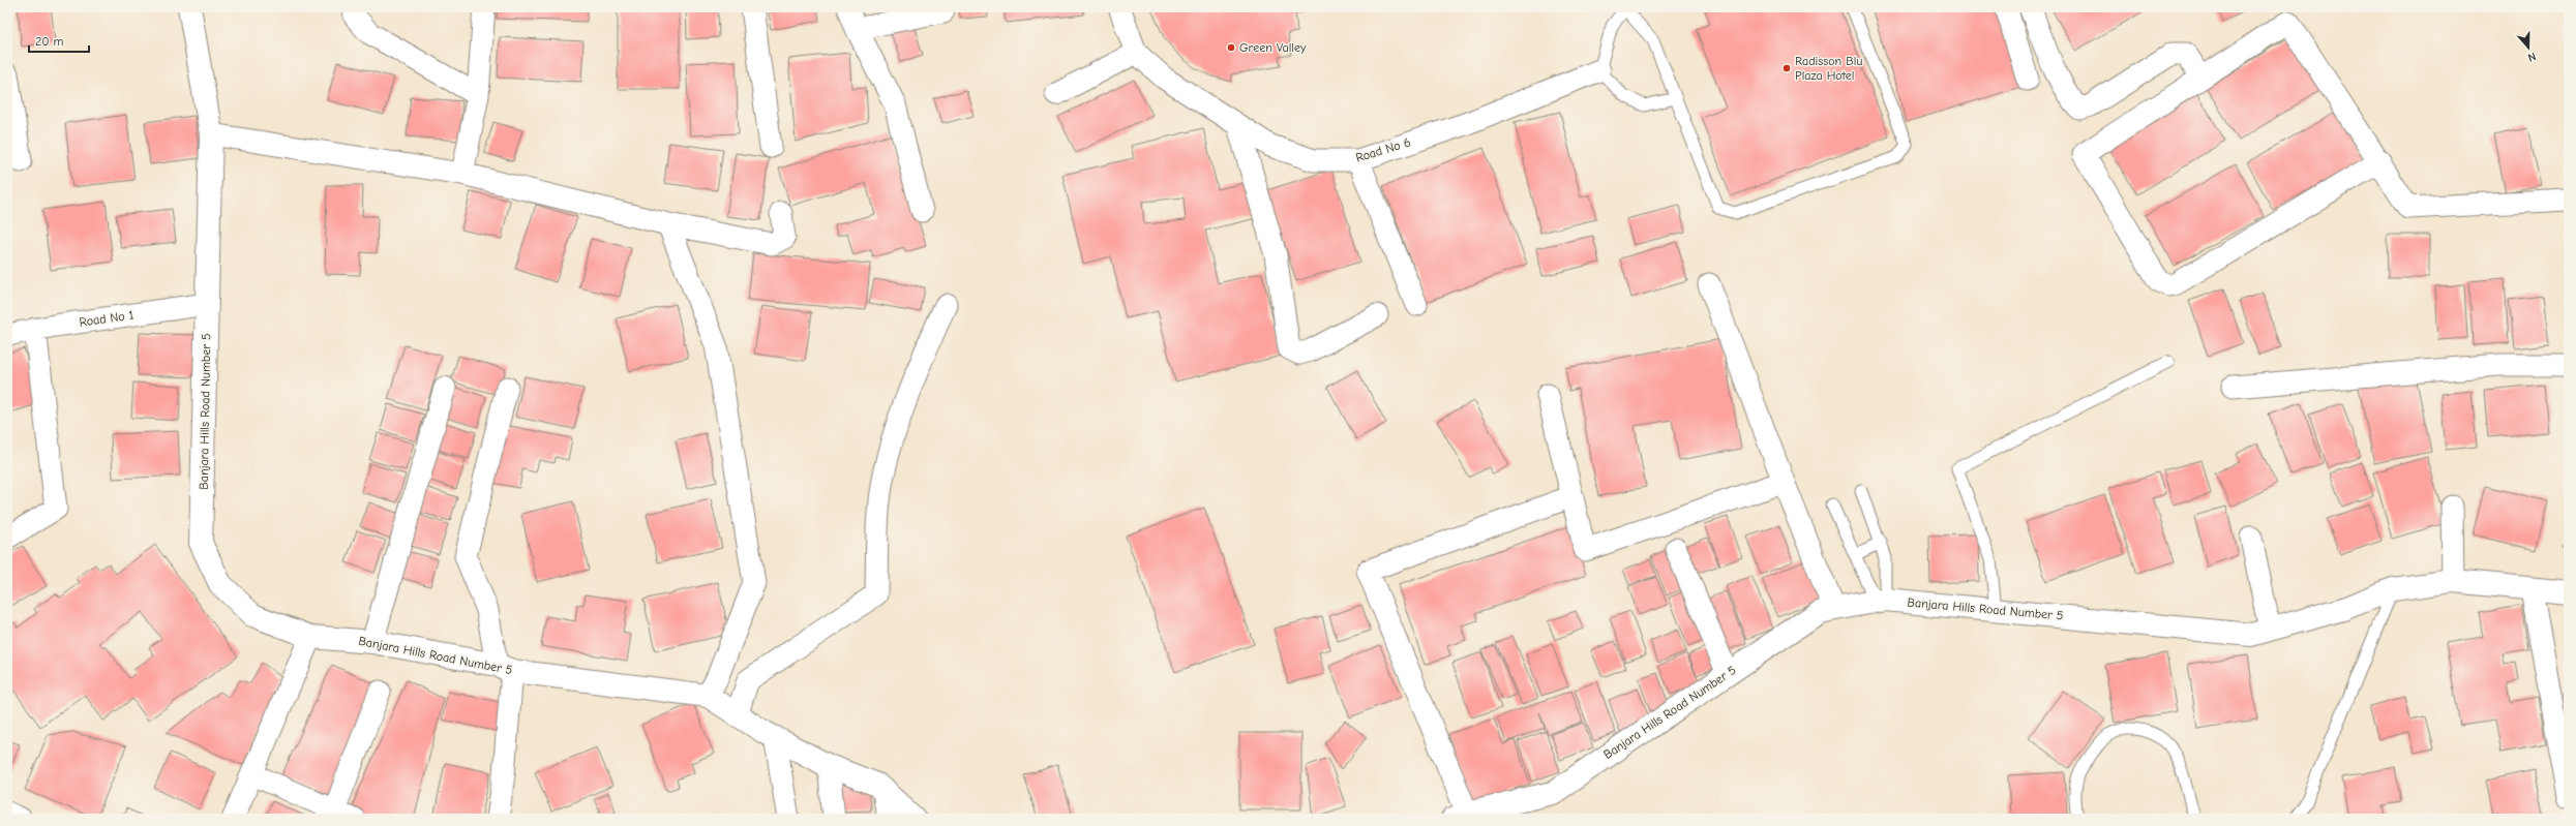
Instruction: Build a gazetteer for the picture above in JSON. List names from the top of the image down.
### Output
{
  "streets": {
    "street": ["Road No 6", "Road No 1", "Banjara Hills Road Number 5"]
  },
  "crossings": [
    ["Road No 1", "Banjara Hills Road Number 5"]
  ],
  "places": ["Green Valley", "Radisson Blu Plaza Hotel"],
  "scale_bar": "20 m",
  "north": "bottom"
}
